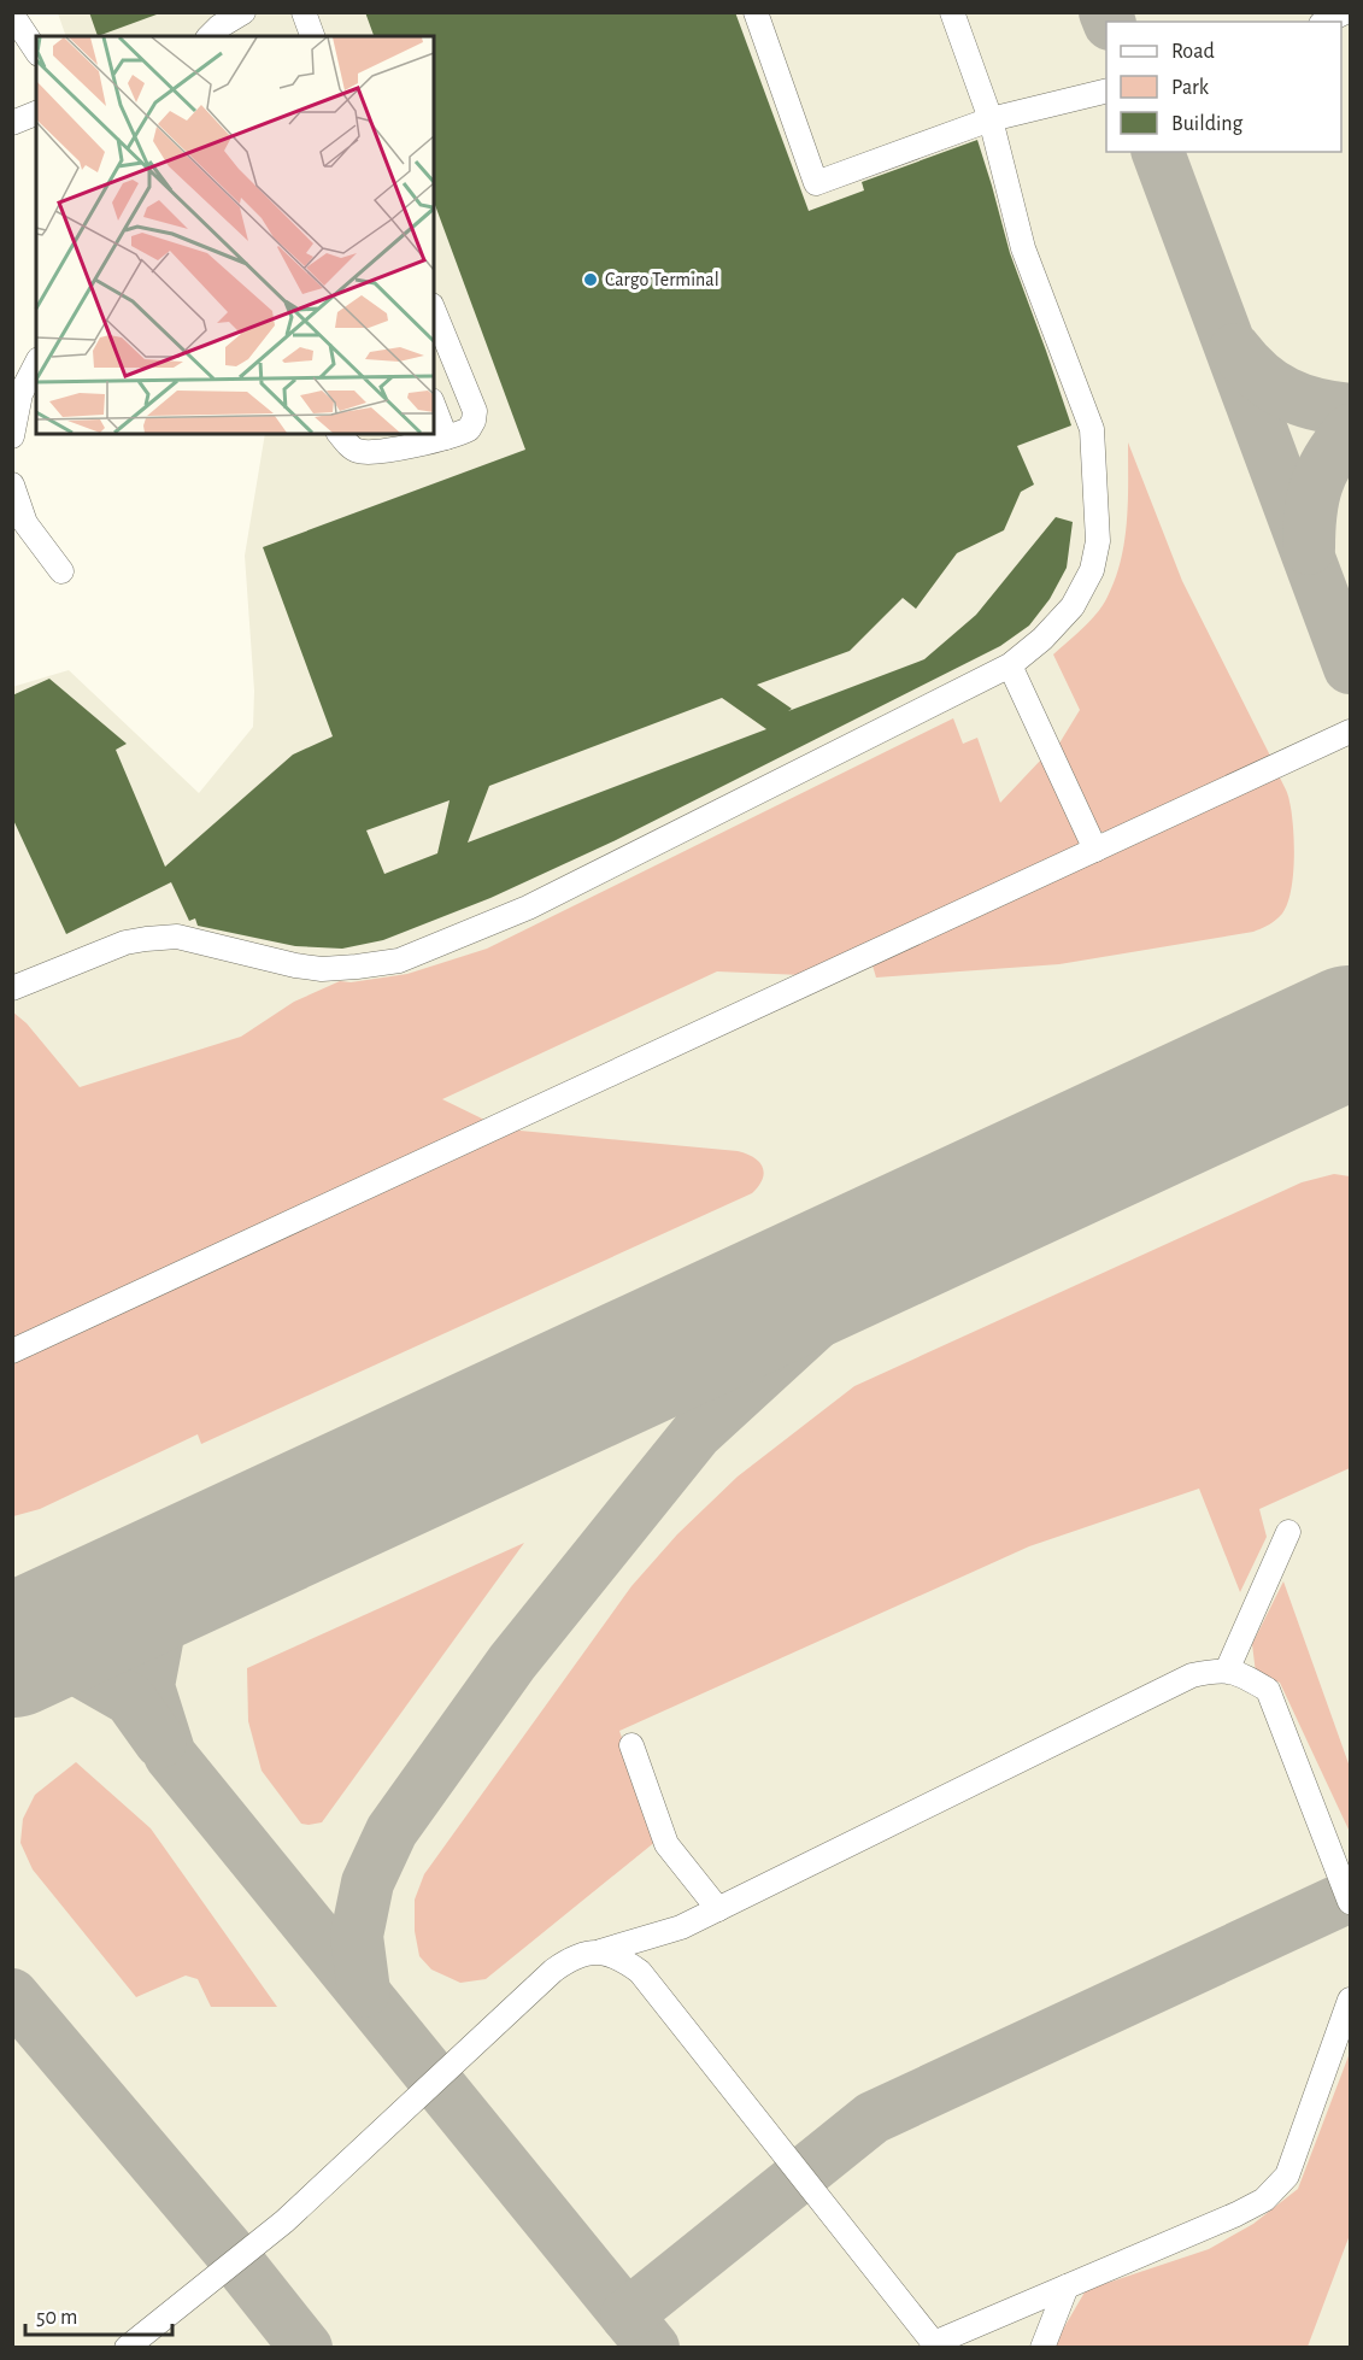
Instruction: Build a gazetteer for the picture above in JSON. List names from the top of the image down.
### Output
{
  "places": ["Cargo Terminal"],
  "legend": ["Road", "Park", "Building"],
  "scale_bar": "50 m"
}
